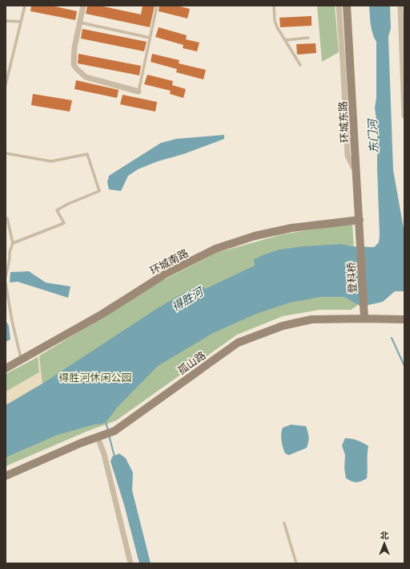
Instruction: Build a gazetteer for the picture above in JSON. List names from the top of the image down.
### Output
{
  "streets": {
    "main road": [
      "环城东路",
      "环城南路",
      "登科桥",
      "孤山路"
    ]
  },
  "crossings": [
    ["环城东路", "环城南路"],
    ["环城东路", "登科桥"],
    ["登科桥", "孤山路"]
  ],
  "water": ["东门河", "得胜河"],
  "parks": ["得胜河休闲公园"],
  "north": "top"
}
